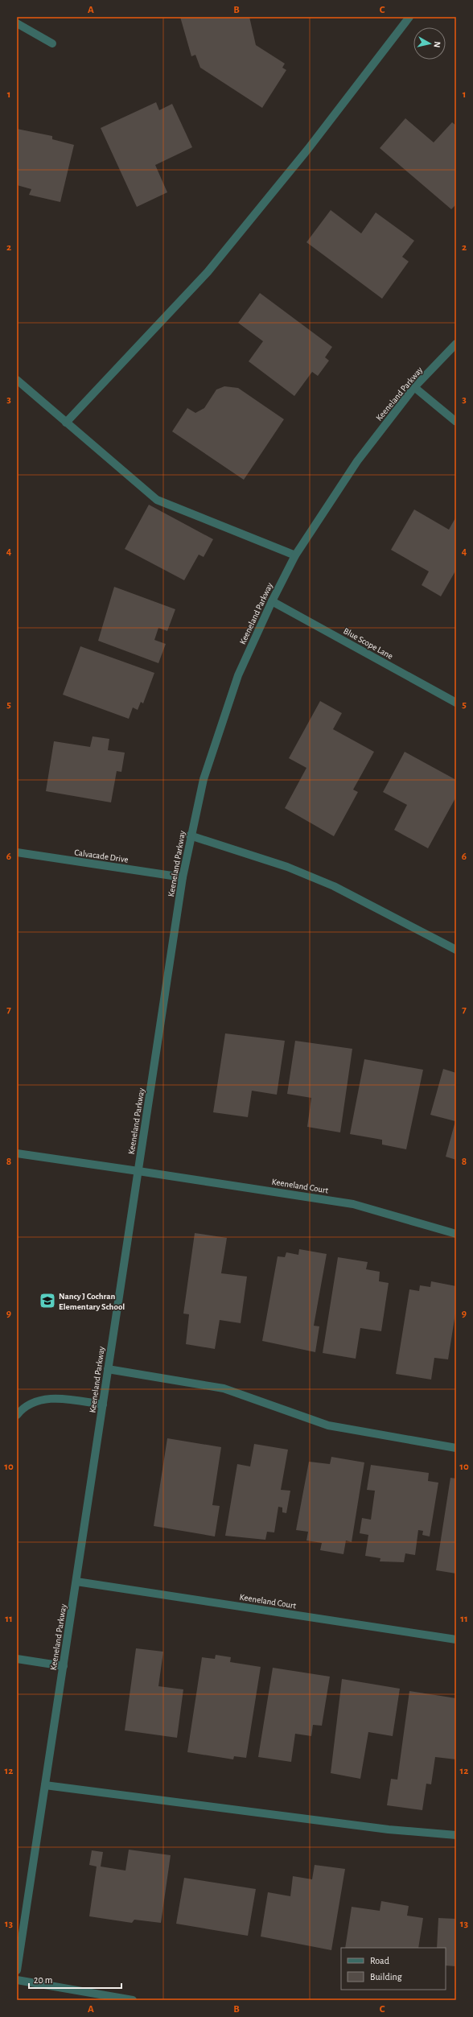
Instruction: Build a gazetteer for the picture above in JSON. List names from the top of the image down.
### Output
{
  "streets": {
    "street": [
      "Keeneland Parkway",
      "Blue Scope Lane",
      "Calvacade Drive",
      "Keeneland Court"
    ]
  },
  "crossings": [
    ["Keeneland Parkway", "Blue Scope Lane"],
    ["Keeneland Parkway", "Calvacade Drive"],
    ["Keeneland Parkway", "Keeneland Court"]
  ],
  "places": {
    "school or university": ["Nancy J Cochran Elementary School"]
  },
  "legend": ["Road", "Building"],
  "scale_bar": "20 m",
  "north": "right",
  "grid": {
    "columns": ["A", "B", "C"],
    "rows": [
      "1",
      "2",
      "3",
      "4",
      "5",
      "6",
      "7",
      "8",
      "9",
      "10",
      "11",
      "12",
      "13"
    ]
  }
}
